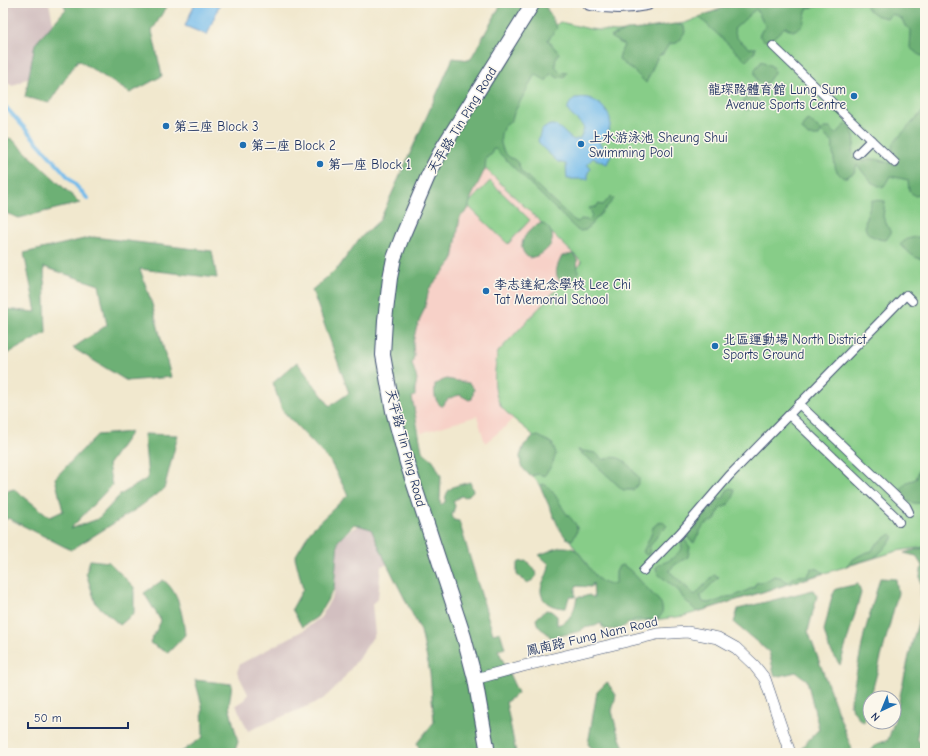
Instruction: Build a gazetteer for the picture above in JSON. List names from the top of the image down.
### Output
{
  "streets": {
    "street": ["天平路 Tin Ping Road", "鳳南路 Fung Nam Road"]
  },
  "crossings": [
    ["天平路 Tin Ping Road", "鳳南路 Fung Nam Road"]
  ],
  "places": [
    "龍琛路體育館 Lung Sum Avenue Sports Centre",
    "第三座 Block 3",
    "上水游泳池 Sheung Shui Swimming Pool",
    "第二座 Block 2",
    "第一座 Block 1",
    "李志達紀念學校 Lee Chi Tat Memorial School",
    "北區運動場 North District Sports Ground"
  ],
  "scale_bar": "50 m",
  "north": "bottom left"
}
